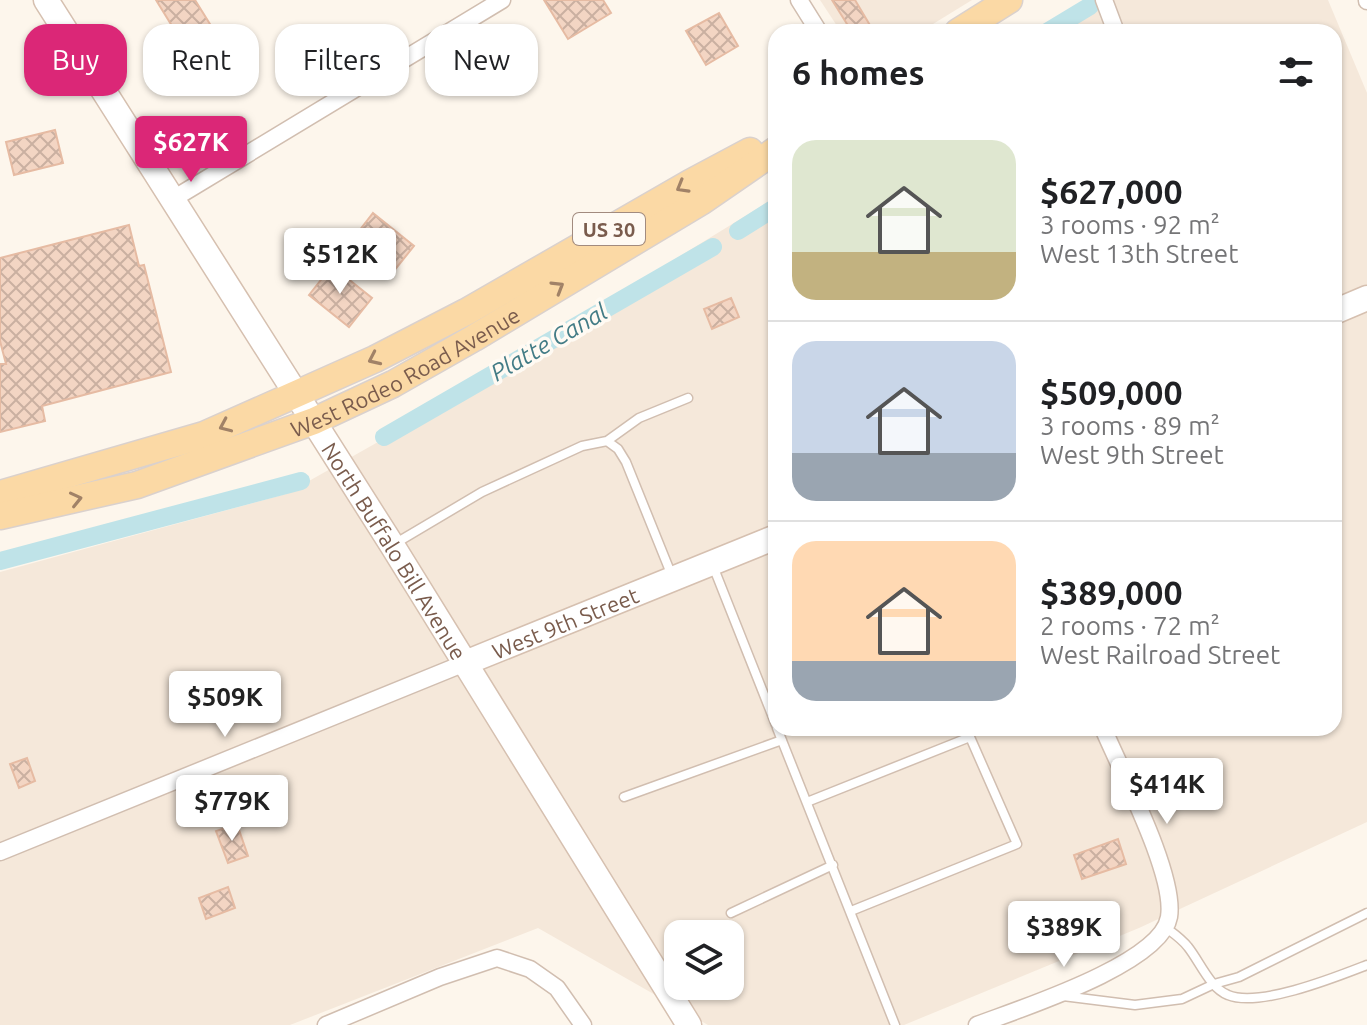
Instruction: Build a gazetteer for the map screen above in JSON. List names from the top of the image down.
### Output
{
  "streets": {
    "main road": ["US 30", "West Rodeo Road Avenue"],
    "street": ["North Buffalo Bill Avenue", "West 9th Street"]
  },
  "crossings": [
    ["West Rodeo Road Avenue", "North Buffalo Bill Avenue"],
    ["North Buffalo Bill Avenue", "West 9th Street"]
  ],
  "water": ["Platte Canal"],
  "page": {
    "chip": [
      "Buy",
      "Rent",
      "Filters",
      "New"
    ],
    "heading": "6 homes",
    "price": [
      "$627K",
      "$512K",
      "$509K",
      "$414K",
      "$779K",
      "$389K"
    ],
    "list": [
      {
        "name": "$627,000",
        "note": "3 rooms · 92 m² · West 13th Street"
      },
      {
        "name": "$509,000",
        "note": "3 rooms · 89 m² · West 9th Street"
      },
      {
        "name": "$389,000",
        "note": "2 rooms · 72 m² · West Railroad Street"
      }
    ]
  }
}
